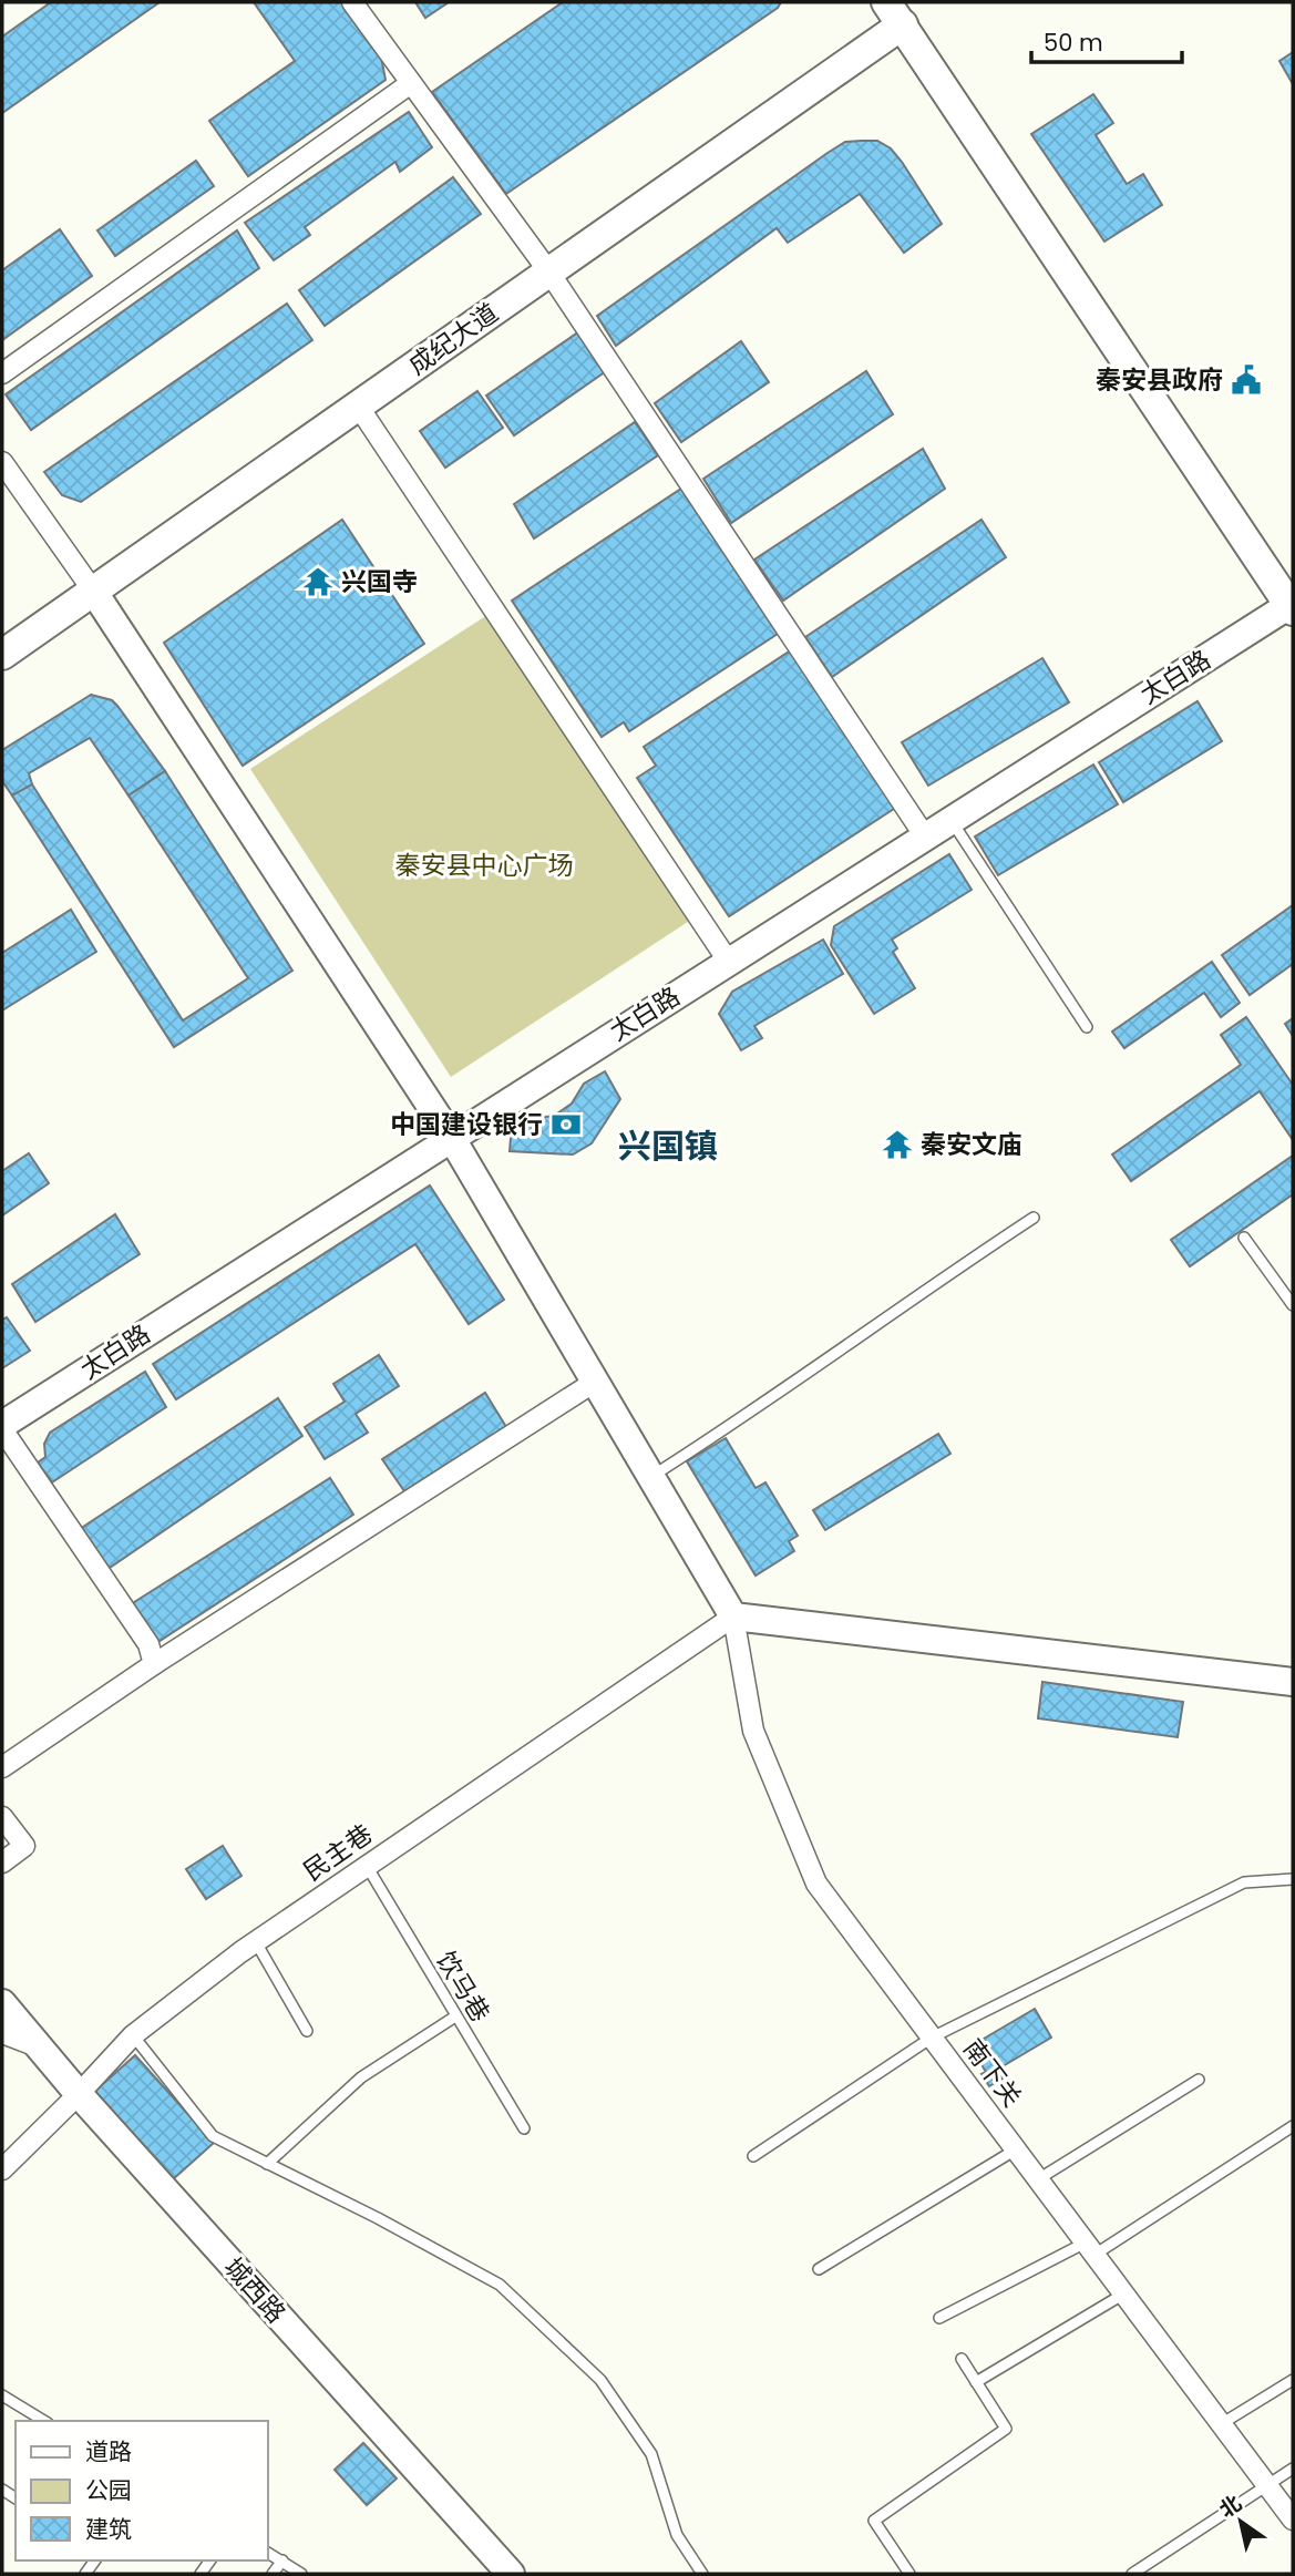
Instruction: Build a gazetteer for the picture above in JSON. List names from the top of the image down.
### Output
{
  "streets": {
    "main road": ["成纪大道", "太白路", "城西路"],
    "street": ["民主巷", "南下关"],
    "lane": ["饮马巷"]
  },
  "crossings": [
    ["民主巷", "饮马巷"],
    ["民主巷", "南下关"],
    ["民主巷", "城西路"]
  ],
  "districts": ["兴国镇"],
  "parks": ["秦安县中心广场"],
  "places": {
    "public building": ["秦安县政府"],
    "temple": ["兴国寺", "秦安文庙"],
    "bank": ["中国建设银行"]
  },
  "legend": ["道路", "公园", "建筑"],
  "scale_bar": "50 m",
  "north": "top left"
}
